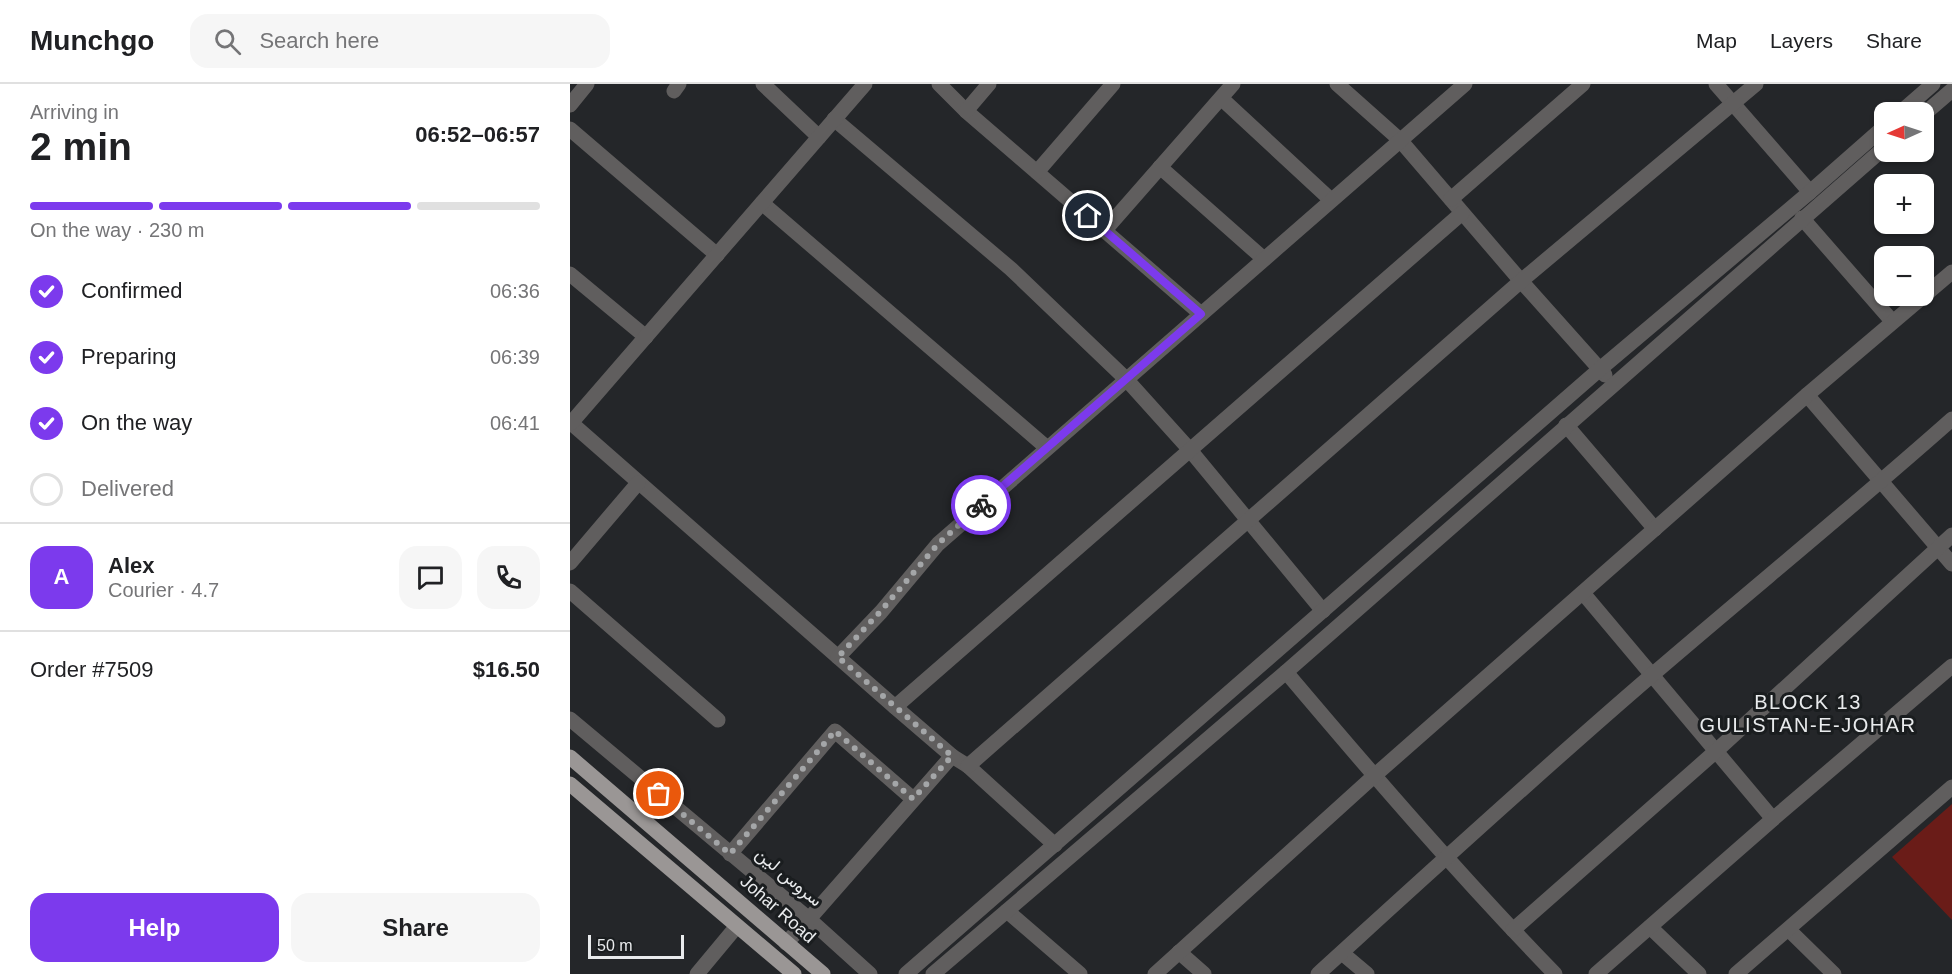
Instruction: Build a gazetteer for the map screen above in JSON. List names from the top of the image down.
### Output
{
  "streets": {
    "main road": ["Johar Road"],
    "street": ["سروس لین"]
  },
  "districts": ["BLOCK 13 GULISTAN-E-JOHAR"],
  "scale_bar": "50 m",
  "north": "left",
  "page": {
    "header": "Munchgo",
    "search": "Search here",
    "nav": ["Map", "Layers", "Share"],
    "heading": ["2 min", "Arriving in", "06:52–06:57"],
    "panel": [
      "Alex",
      "Courier · 4.7",
      "Order #7509",
      "$16.50"
    ],
    "map_buttons": ["+", "−"],
    "bar": "On the way · 230 m",
    "list": [
      ["Confirmed", "06:36"],
      ["Preparing", "06:39"],
      ["On the way", "06:41"],
      "Delivered"
    ],
    "round": "A",
    "buttons": ["Help", "Share"],
    "scale": "50 m"
  }
}
